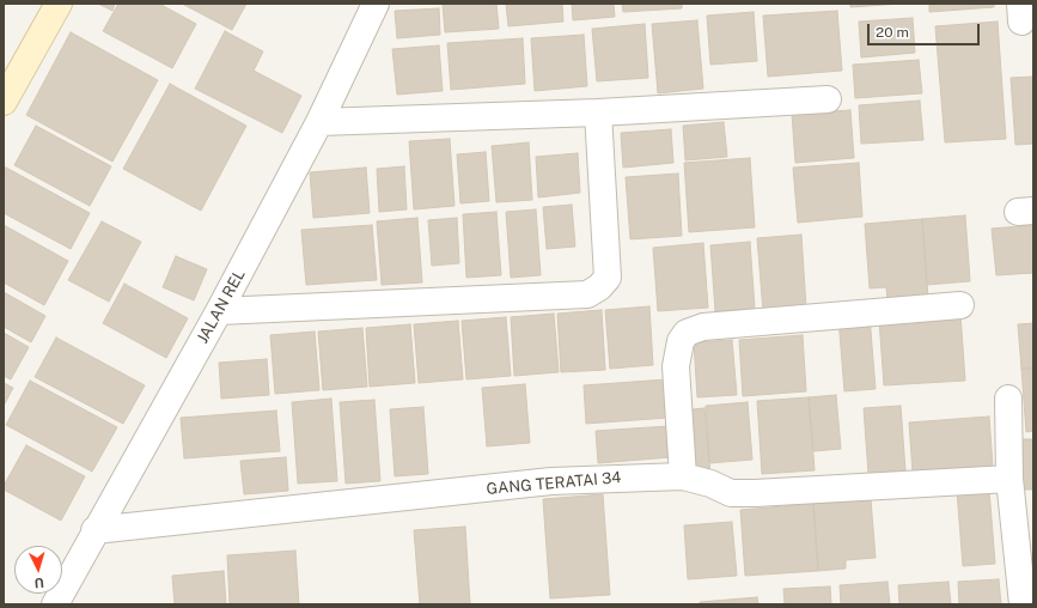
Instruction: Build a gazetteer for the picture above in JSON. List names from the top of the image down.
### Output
{
  "streets": {
    "street": ["JALAN REL", "GANG TERATAI 34"]
  },
  "crossings": [
    ["JALAN REL", "GANG TERATAI 34"]
  ],
  "scale_bar": "20 m",
  "north": "bottom"
}
